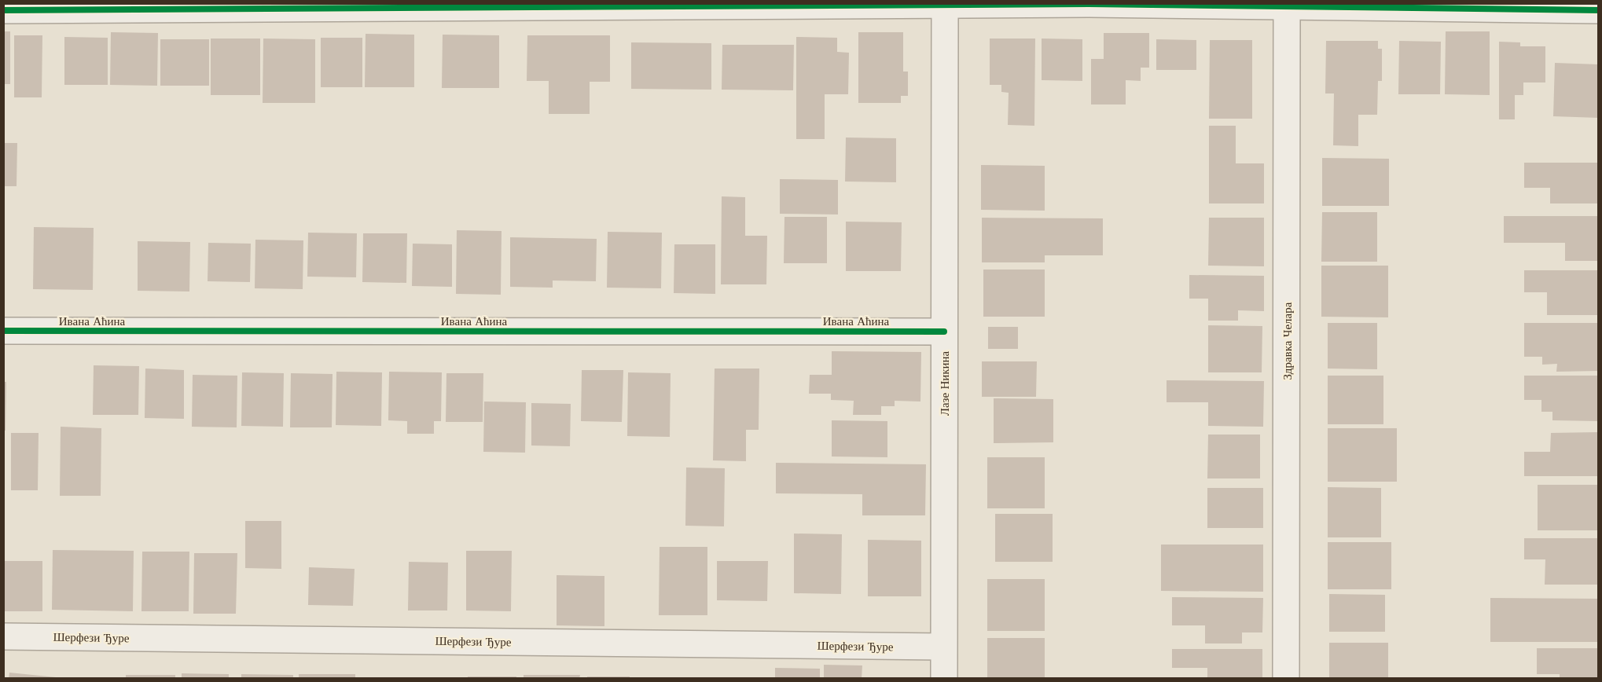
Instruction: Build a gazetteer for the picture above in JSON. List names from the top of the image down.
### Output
{
  "streets": {
    "street": [
      "Ивана Аћина",
      "Здравка Челара",
      "Лазе Никина",
      "Шерфези Ђуре"
    ]
  },
  "crossings": [
    ["Ивана Аћина", "Лазе Никина"],
    ["Лазе Никина", "Шерфези Ђуре"]
  ]
}
